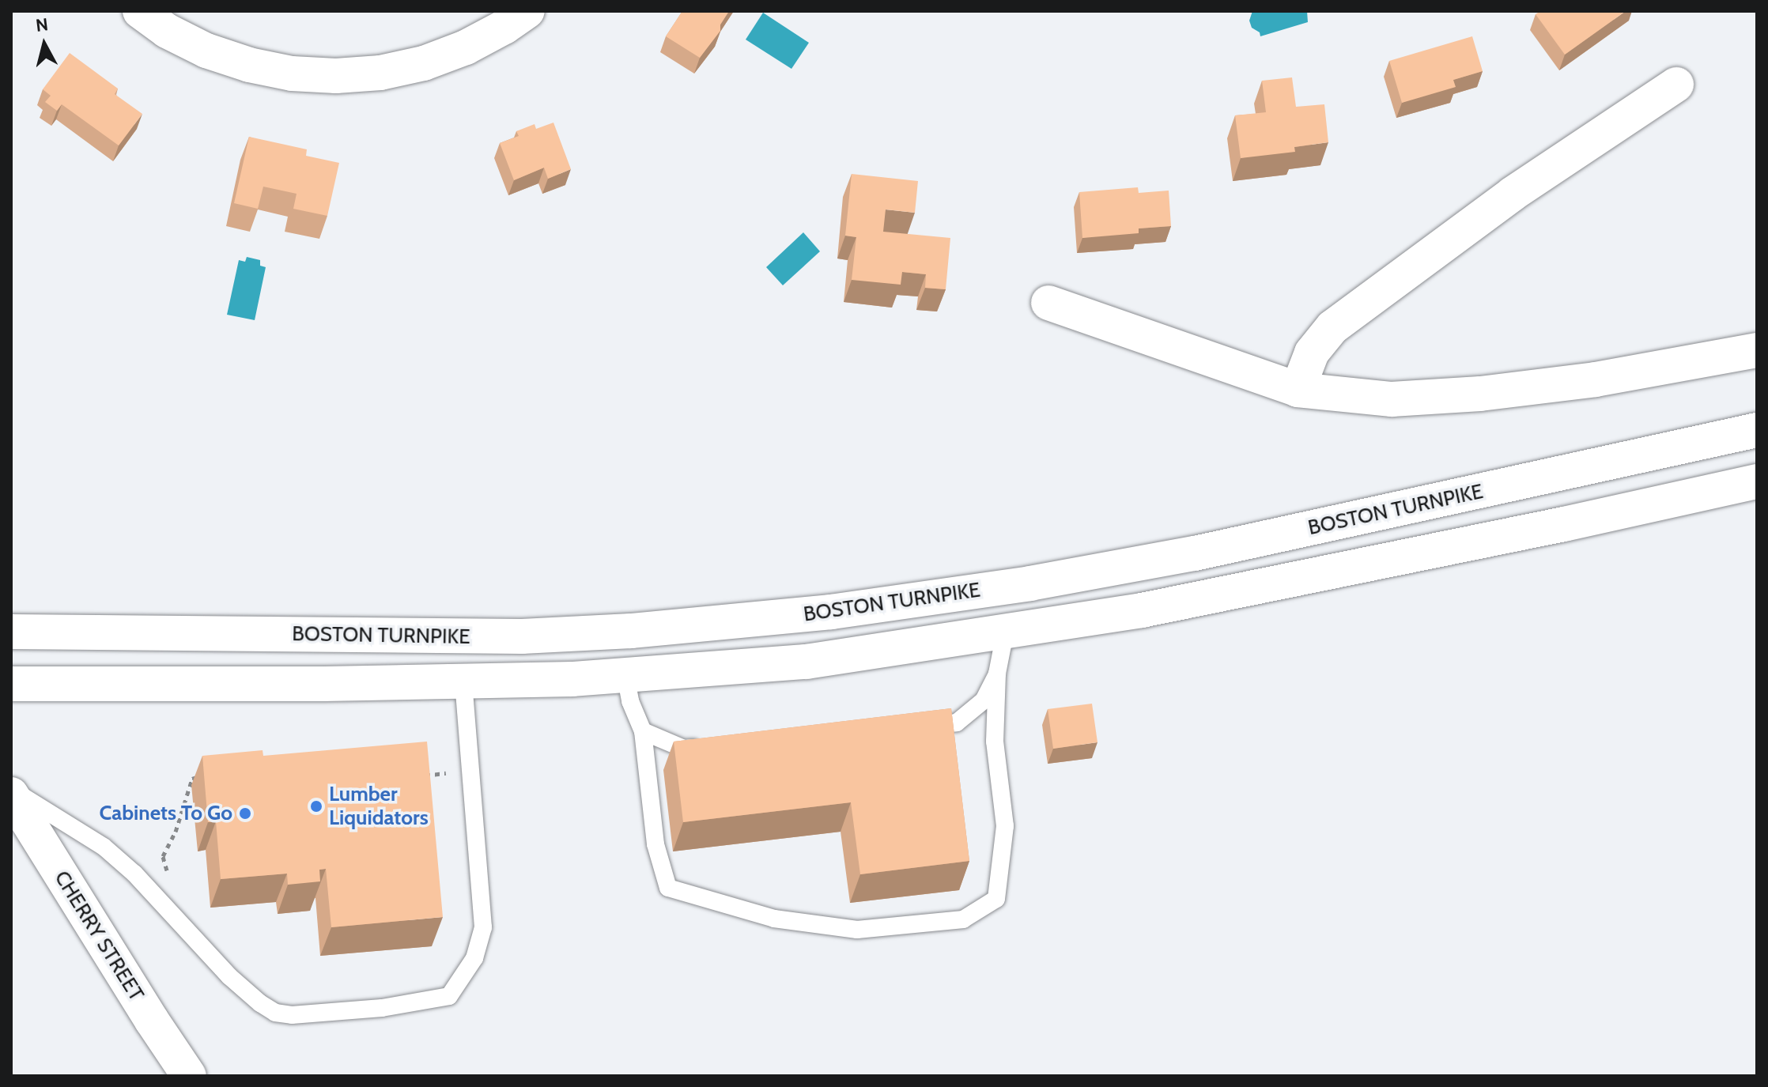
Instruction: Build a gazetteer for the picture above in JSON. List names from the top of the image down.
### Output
{
  "streets": {
    "main road": ["BOSTON TURNPIKE", "CHERRY STREET"]
  },
  "places": ["Lumber Liquidators", "Cabinets To Go"],
  "north": "top"
}
